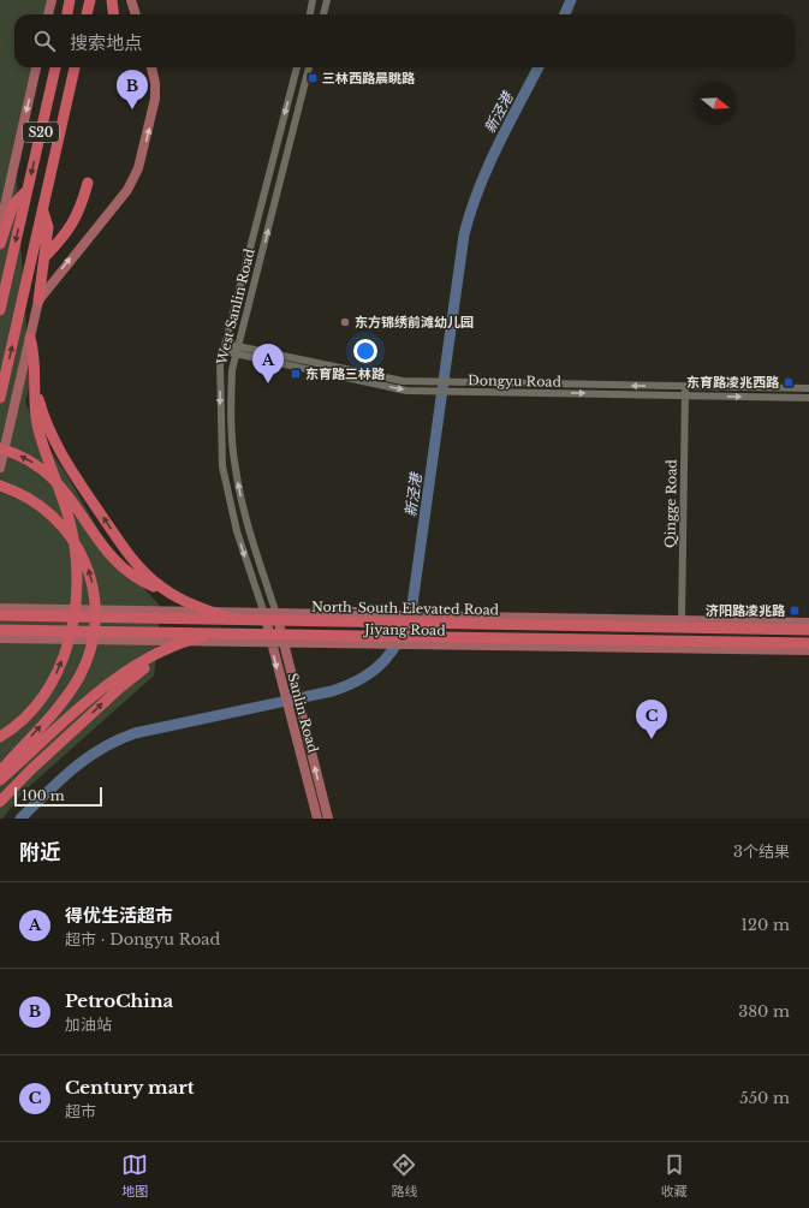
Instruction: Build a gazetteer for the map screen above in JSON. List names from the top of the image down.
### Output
{
  "streets": {
    "highway": ["S20", "North-South Elevated Road"],
    "main road": ["Jiyang Road", "Sanlin Road"],
    "street": ["West Sanlin Road", "Dongyu Road", "Qingge Road"]
  },
  "crossings": [
    ["West Sanlin Road", "Dongyu Road"],
    ["West Sanlin Road", "Jiyang Road"],
    ["West Sanlin Road", "Sanlin Road"],
    ["Dongyu Road", "Qingge Road"],
    ["Qingge Road", "Jiyang Road"],
    ["Jiyang Road", "Sanlin Road"]
  ],
  "water": ["新泾港"],
  "places": {
    "transit": [
      "三林西路晨眺路",
      "东育路三林路",
      "东育路凌兆西路",
      "济阳路凌兆路"
    ],
    "other": ["东方锦绣前滩幼儿园"]
  },
  "scale_bar": "100 m",
  "north": "right",
  "page": {
    "search": "搜索地点",
    "pins": ["B", "A", "C"],
    "scale": "100 m",
    "heading": ["附近", "3个结果"],
    "list": [
      {
        "mark": "A",
        "name": "得优生活超市",
        "note": "超市 · Dongyu Road",
        "value": "120 m"
      },
      {
        "mark": "B",
        "name": "PetroChina",
        "note": "加油站",
        "value": "380 m"
      },
      {
        "mark": "C",
        "name": "Century mart",
        "note": "超市",
        "value": "550 m"
      }
    ],
    "nav": ["地图", "路线", "收藏"]
  }
}
